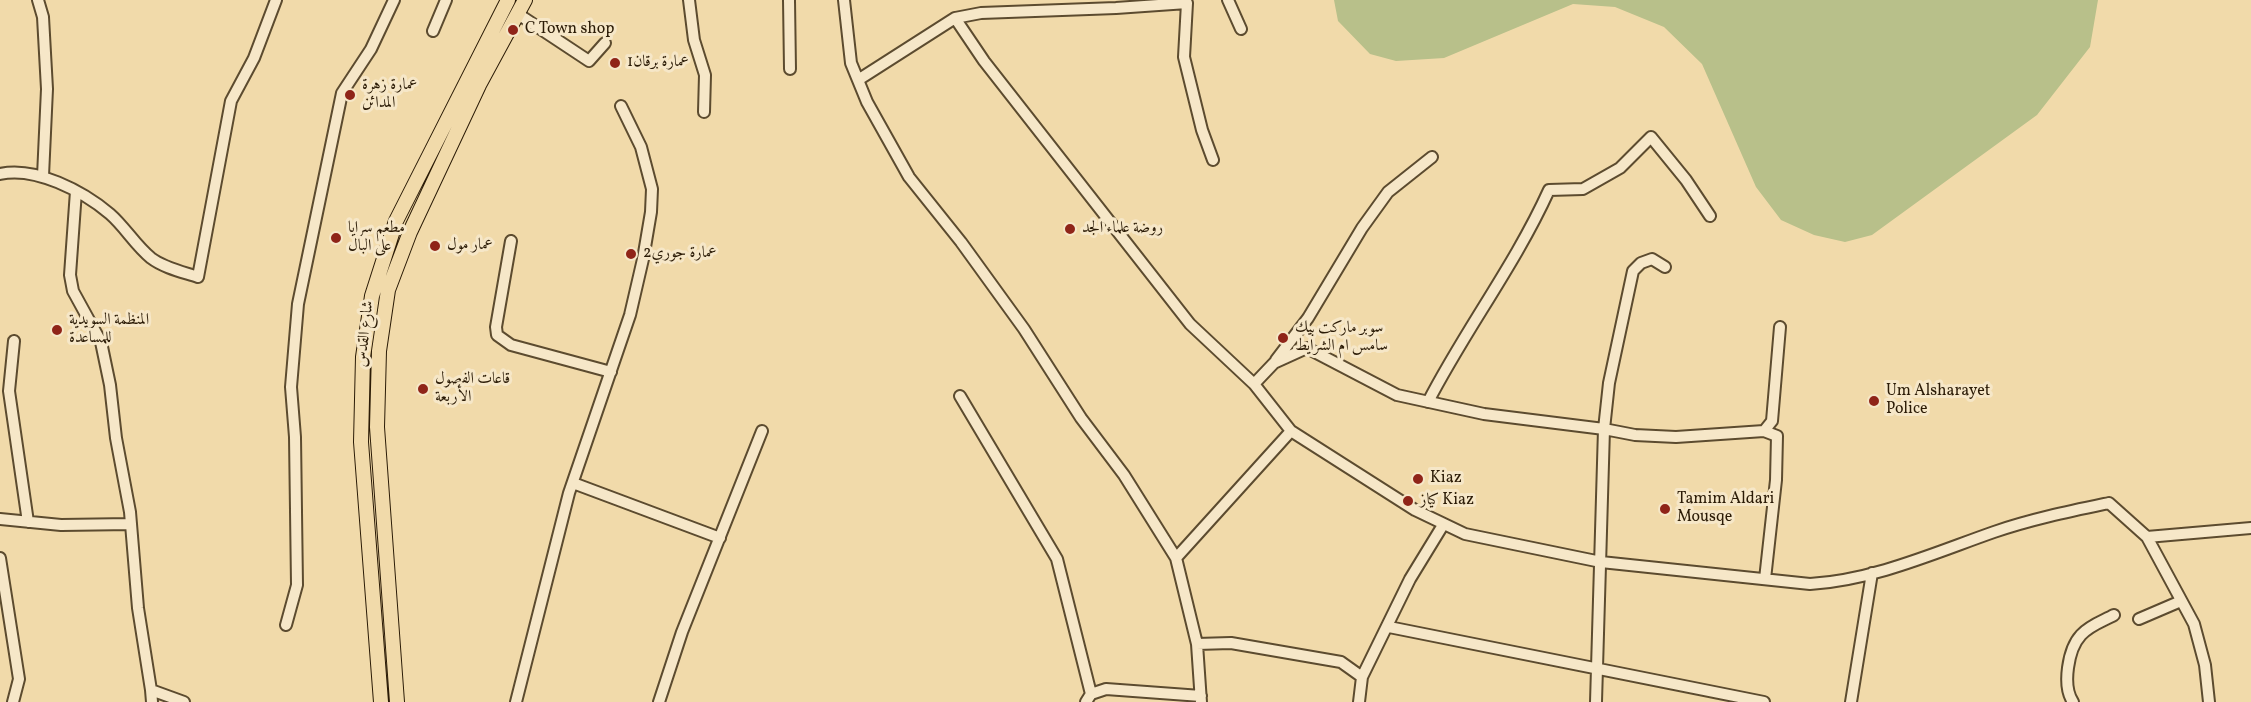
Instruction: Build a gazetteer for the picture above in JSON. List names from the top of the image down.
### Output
{
  "streets": {
    "main road": ["شارع القدس"]
  },
  "places": [
    "C Town shop",
    "1عمارة برقان",
    "عمارة زهرة المدائن",
    "روضة علماء الجد",
    "مطعم سرايا على البال",
    "عمار مول",
    "عمارة جوري2",
    "المنظمة السويدية للمساعدة",
    "سوبر ماركت بيك سامس ام الشرايط",
    "قاعات الفصول الأربعة",
    "Um Alsharayet Police",
    "Kiaz",
    "كياز Kiaz",
    "Tamim Aldari Mousqe"
  ]
}
